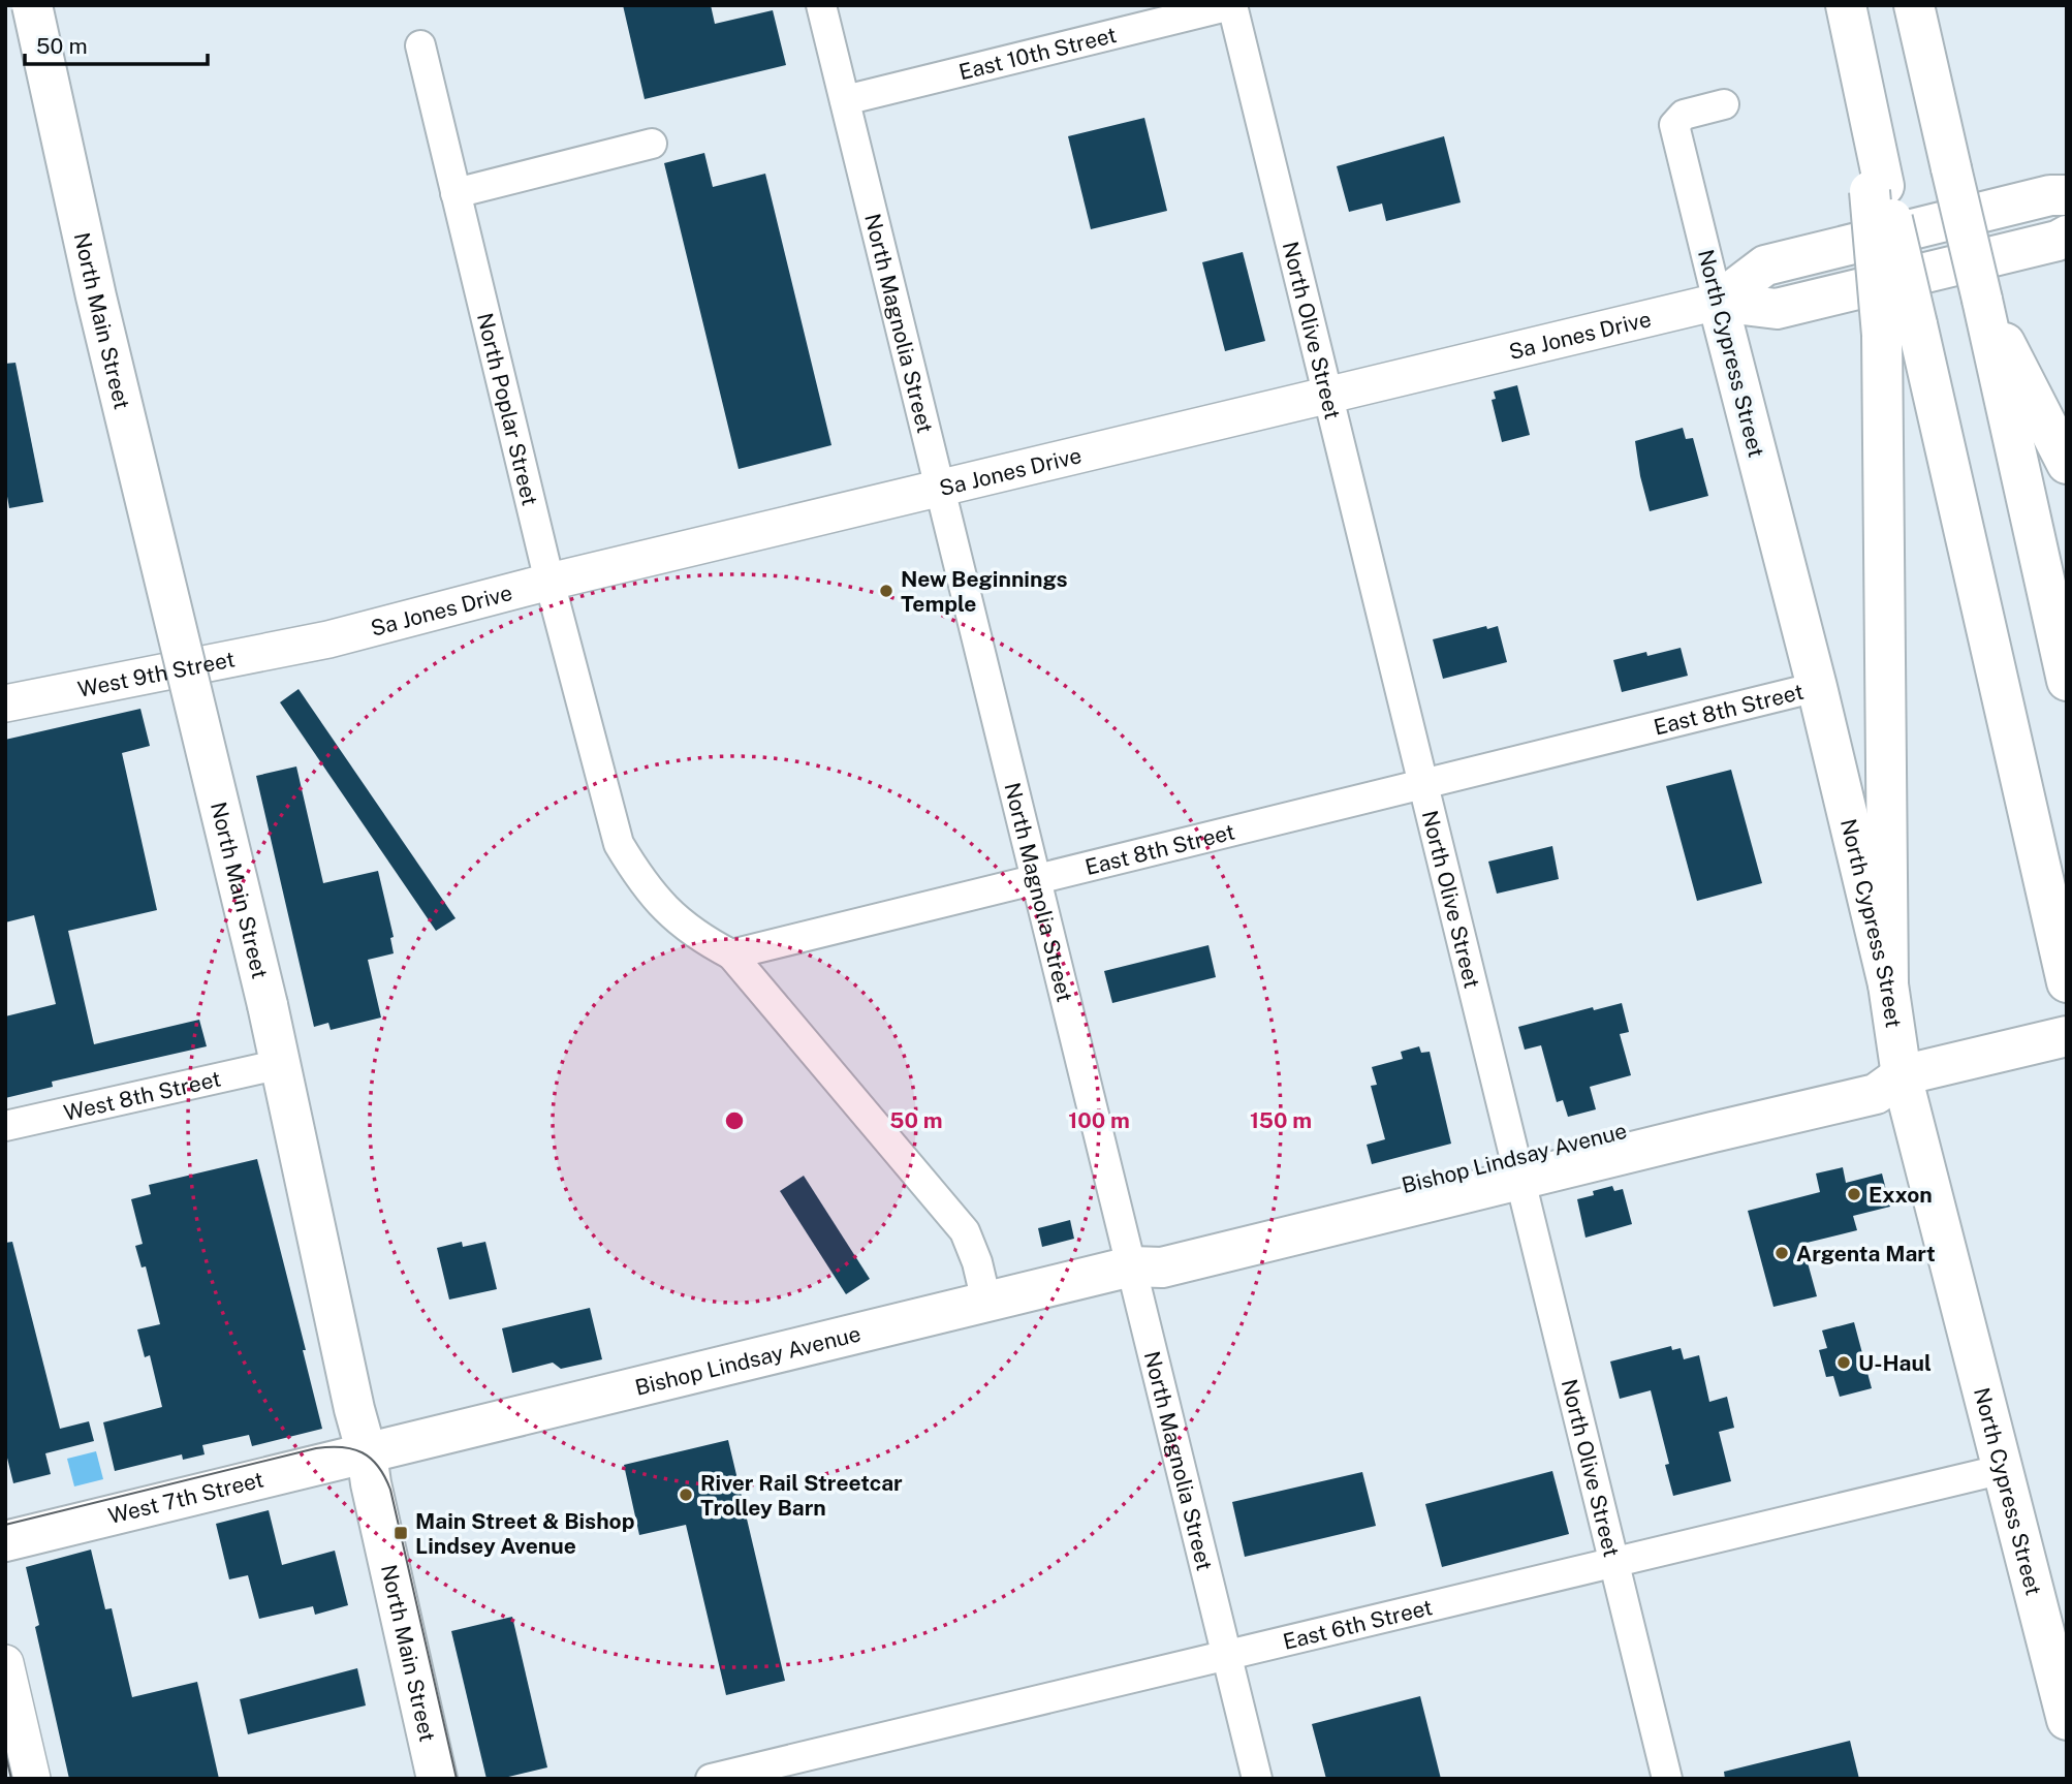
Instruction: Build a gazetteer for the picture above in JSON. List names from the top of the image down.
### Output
{
  "streets": {
    "main road": [
      "North Main Street",
      "Sa Jones Drive",
      "North Cypress Street",
      "Bishop Lindsay Avenue",
      "West 7th Street"
    ],
    "street": [
      "East 10th Street",
      "North Magnolia Street",
      "North Olive Street",
      "North Poplar Street",
      "West 9th Street",
      "East 8th Street",
      "West 8th Street",
      "East 6th Street"
    ]
  },
  "crossings": [
    ["East 10th Street", "North Magnolia Street"],
    ["East 10th Street", "North Olive Street"],
    ["North Main Street", "West 8th Street"],
    ["North Main Street", "Bishop Lindsay Avenue"],
    ["North Main Street", "West 7th Street"],
    ["North Magnolia Street", "Sa Jones Drive"],
    ["North Magnolia Street", "East 8th Street"],
    ["North Magnolia Street", "Bishop Lindsay Avenue"],
    ["North Magnolia Street", "East 6th Street"],
    ["North Olive Street", "Sa Jones Drive"],
    ["North Olive Street", "East 8th Street"],
    ["North Olive Street", "Bishop Lindsay Avenue"],
    ["North Olive Street", "East 6th Street"],
    ["Sa Jones Drive", "North Cypress Street"],
    ["Sa Jones Drive", "North Poplar Street"],
    ["Sa Jones Drive", "West 9th Street"],
    ["North Cypress Street", "East 8th Street"],
    ["North Cypress Street", "Bishop Lindsay Avenue"],
    ["North Cypress Street", "East 6th Street"],
    ["North Poplar Street", "East 8th Street"],
    ["Bishop Lindsay Avenue", "West 7th Street"]
  ],
  "places": {
    "other": [
      "New Beginnings Temple",
      "Exxon",
      "Argenta Mart",
      "U-Haul",
      "River Rail Streetcar Trolley Barn"
    ],
    "transit": ["Main Street & Bishop Lindsey Avenue"]
  },
  "scale_bar": "50 m",
  "rings": ["50 m", "100 m", "150 m"]
}
